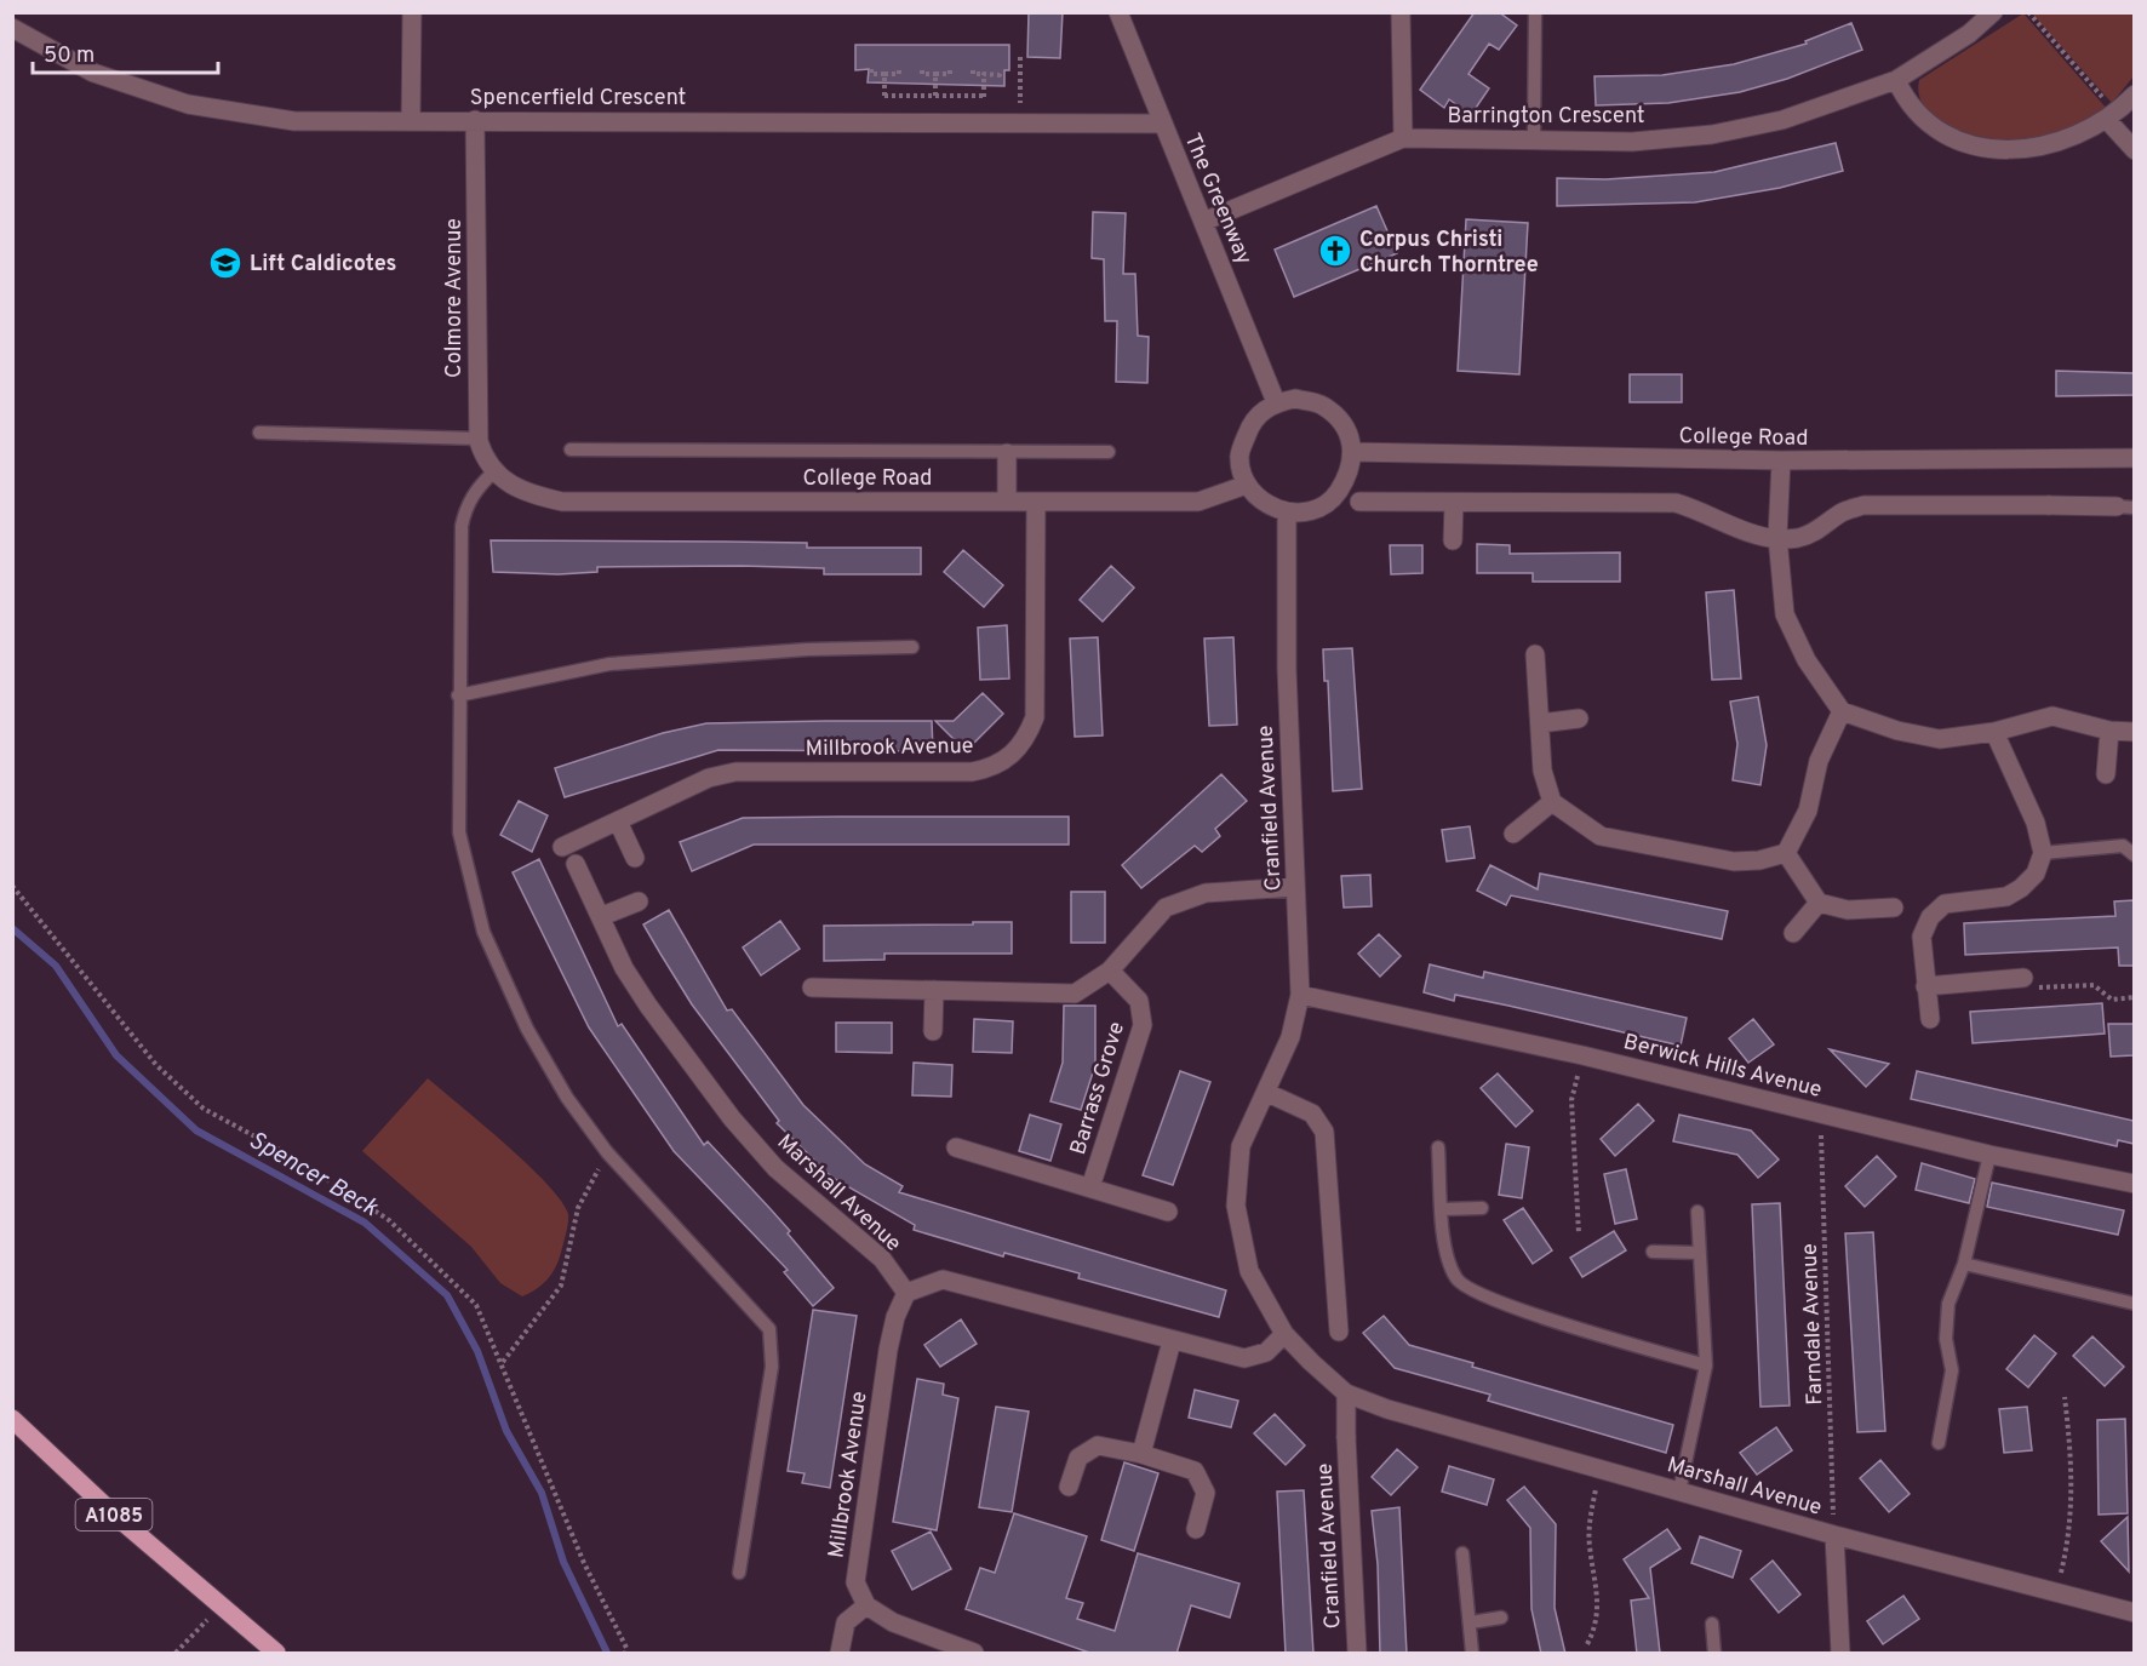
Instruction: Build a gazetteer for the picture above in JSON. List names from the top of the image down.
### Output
{
  "streets": {
    "main road": ["A1085"],
    "street": [
      "Spencerfield Crescent",
      "Barrington Crescent",
      "The Greenway",
      "Colmore Avenue",
      "College Road",
      "Millbrook Avenue",
      "Cranfield Avenue",
      "Berwick Hills Avenue",
      "Barrass Grove",
      "Marshall Avenue"
    ],
    "path": ["Farndale Avenue"]
  },
  "crossings": [
    ["Spencerfield Crescent", "The Greenway"],
    ["Spencerfield Crescent", "Colmore Avenue"],
    ["Barrington Crescent", "The Greenway"],
    ["The Greenway", "College Road"],
    ["The Greenway", "Cranfield Avenue"],
    ["Colmore Avenue", "College Road"],
    ["College Road", "Millbrook Avenue"],
    ["College Road", "Cranfield Avenue"],
    ["Millbrook Avenue", "Marshall Avenue"],
    ["Cranfield Avenue", "Berwick Hills Avenue"],
    ["Cranfield Avenue", "Marshall Avenue"],
    ["Berwick Hills Avenue", "Farndale Avenue"],
    ["Marshall Avenue", "Farndale Avenue"]
  ],
  "water": ["Spencer Beck"],
  "places": {
    "church": ["Corpus Christi Church Thorntree"],
    "school or university": ["Lift Caldicotes"]
  },
  "scale_bar": "50 m"
}
